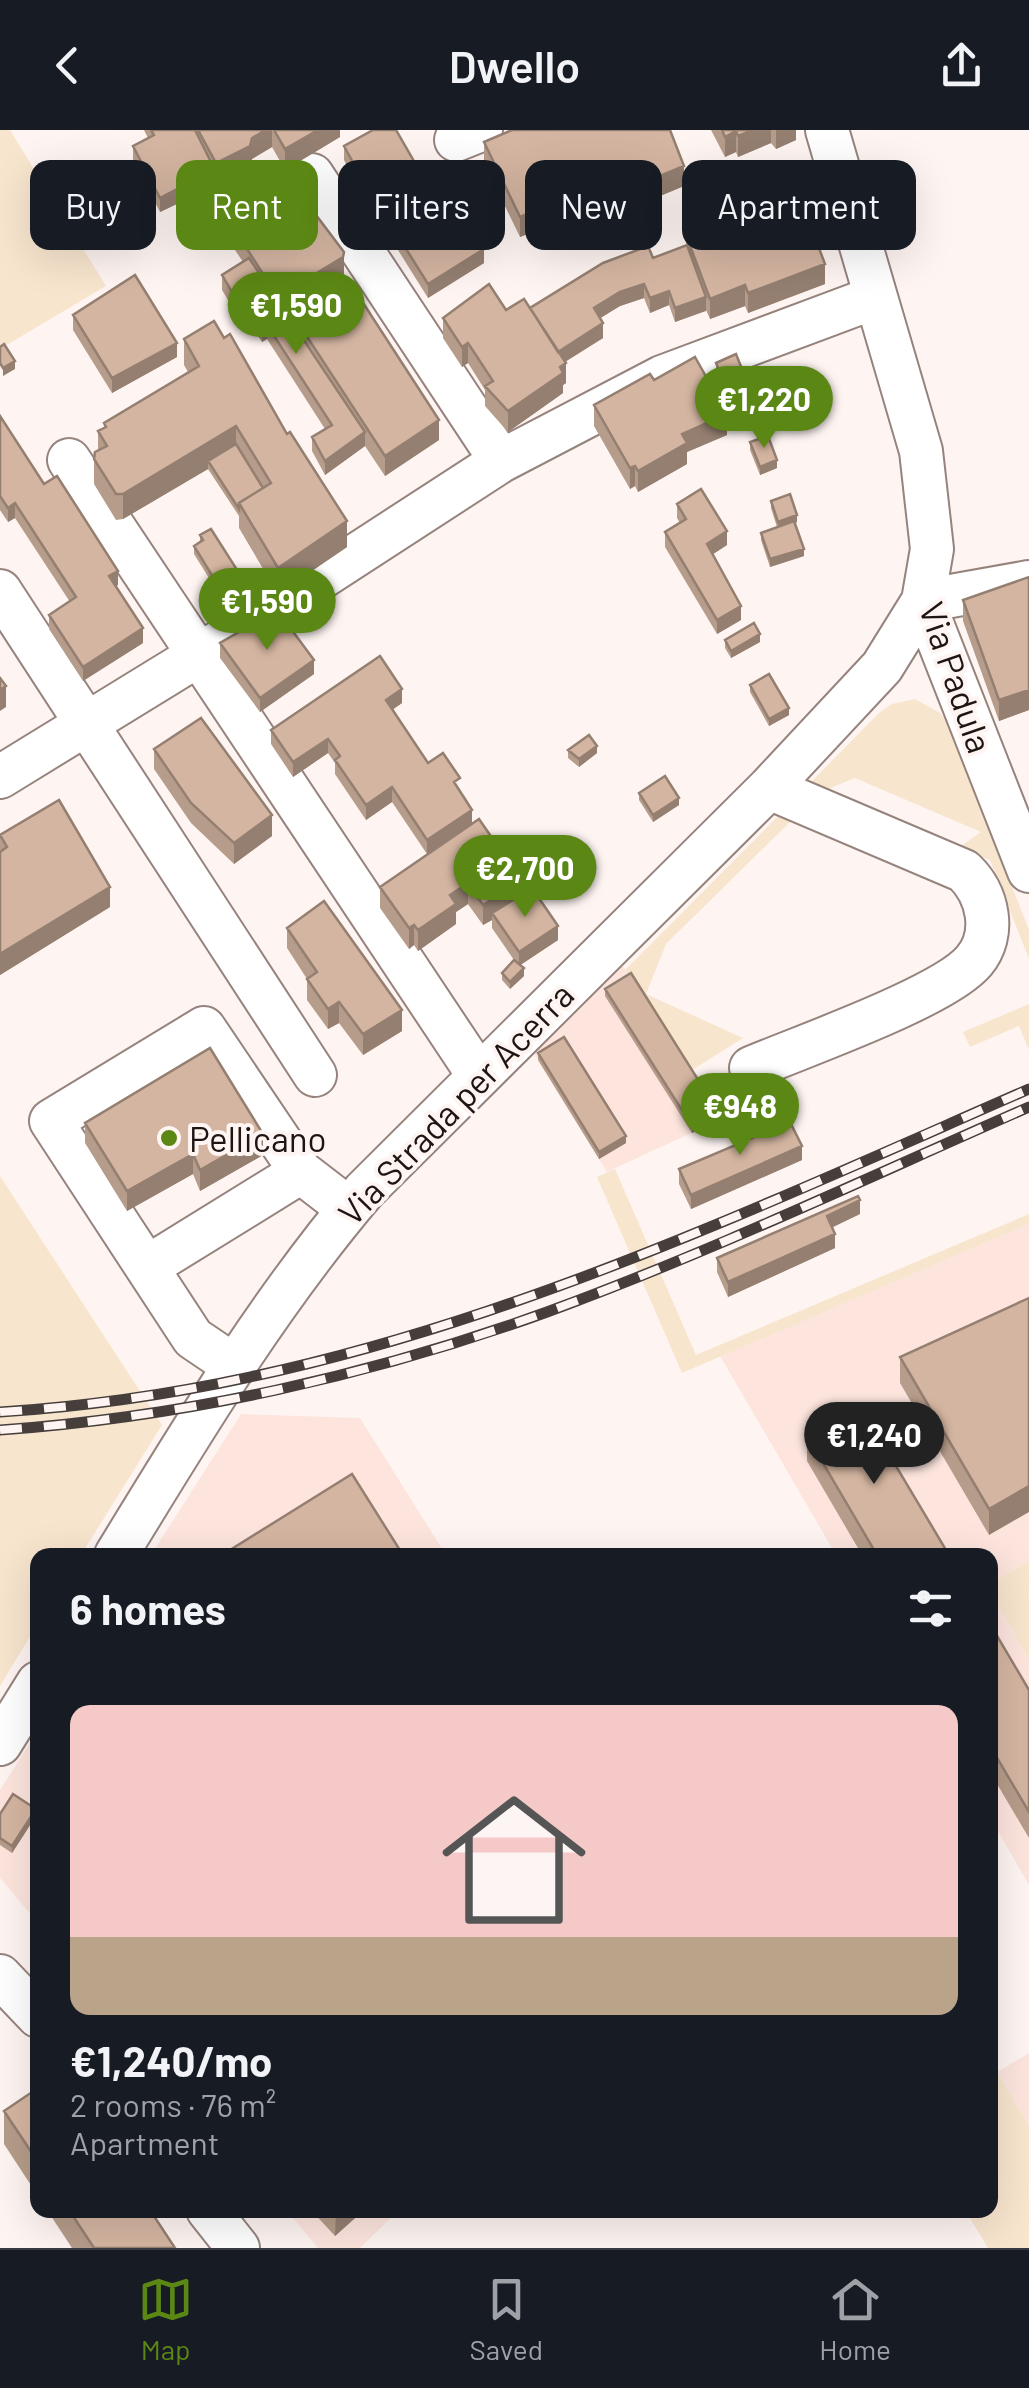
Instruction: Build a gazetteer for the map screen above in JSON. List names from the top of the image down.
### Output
{
  "streets": {
    "street": ["Via Padula", "Via Strada per Acerra"]
  },
  "crossings": [
    ["Via Padula", "Via Strada per Acerra"]
  ],
  "places": ["Pellicano"],
  "page": {
    "header": "Dwello",
    "chip": [
      "Buy",
      "Rent",
      "Filters",
      "New",
      "Apartment"
    ],
    "price": [
      "€1,590",
      "€1,220",
      "€1,590",
      "€2,700",
      "€948",
      "€1,240"
    ],
    "heading": "6 homes",
    "list": [
      {
        "name": "€1,240/mo",
        "note": "2 rooms · 76 m² · Apartment"
      }
    ],
    "tabs": ["Map", "Saved", "Home"]
  }
}
